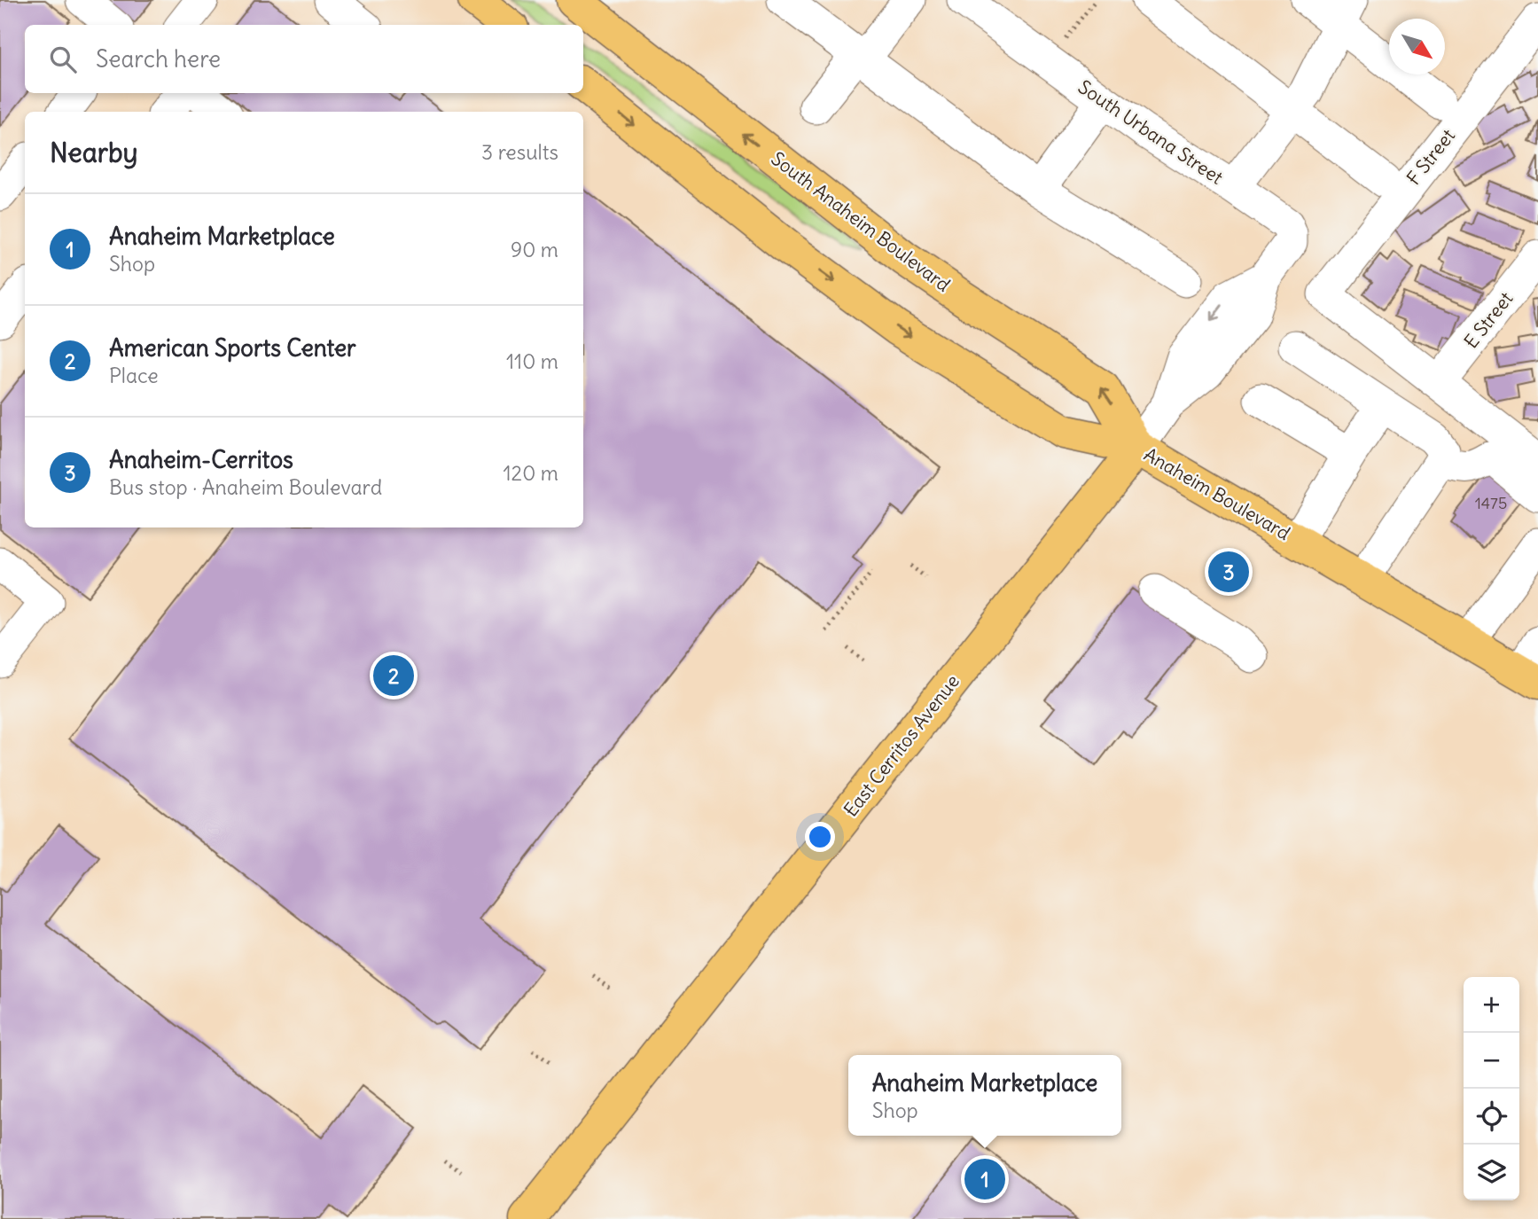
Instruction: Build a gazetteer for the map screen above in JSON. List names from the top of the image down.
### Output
{
  "streets": {
    "main road": ["South Anaheim Boulevard", "Anaheim Boulevard", "East Cerritos Avenue"],
    "lane": ["South Urbana Street", "F Street", "E Street"]
  },
  "crossings": [
    ["South Urbana Street", "South Anaheim Boulevard"],
    ["South Urbana Street", "Anaheim Boulevard"],
    ["South Urbana Street", "East Cerritos Avenue"],
    ["F Street", "E Street"],
    ["South Anaheim Boulevard", "Anaheim Boulevard"],
    ["South Anaheim Boulevard", "East Cerritos Avenue"],
    ["Anaheim Boulevard", "East Cerritos Avenue"]
  ],
  "one_way": ["South Anaheim Boulevard", "Anaheim Boulevard"],
  "house_numbers": ["1475"],
  "north": "bottom right",
  "page": {
    "search": "Search here",
    "heading": ["Nearby", "3 results"],
    "list": [
      {
        "mark": "1",
        "name": "Anaheim Marketplace",
        "note": "Shop",
        "value": "90 m"
      },
      {
        "mark": "2",
        "name": "American Sports Center",
        "note": "Place",
        "value": "110 m"
      },
      {
        "mark": "3",
        "name": "Anaheim-Cerritos",
        "note": "Bus stop · Anaheim Boulevard",
        "value": "120 m"
      }
    ],
    "pins": ["3", "2", "1"],
    "map_buttons": ["+", "−"],
    "popup": ["Anaheim Marketplace", "Shop"]
  }
}
